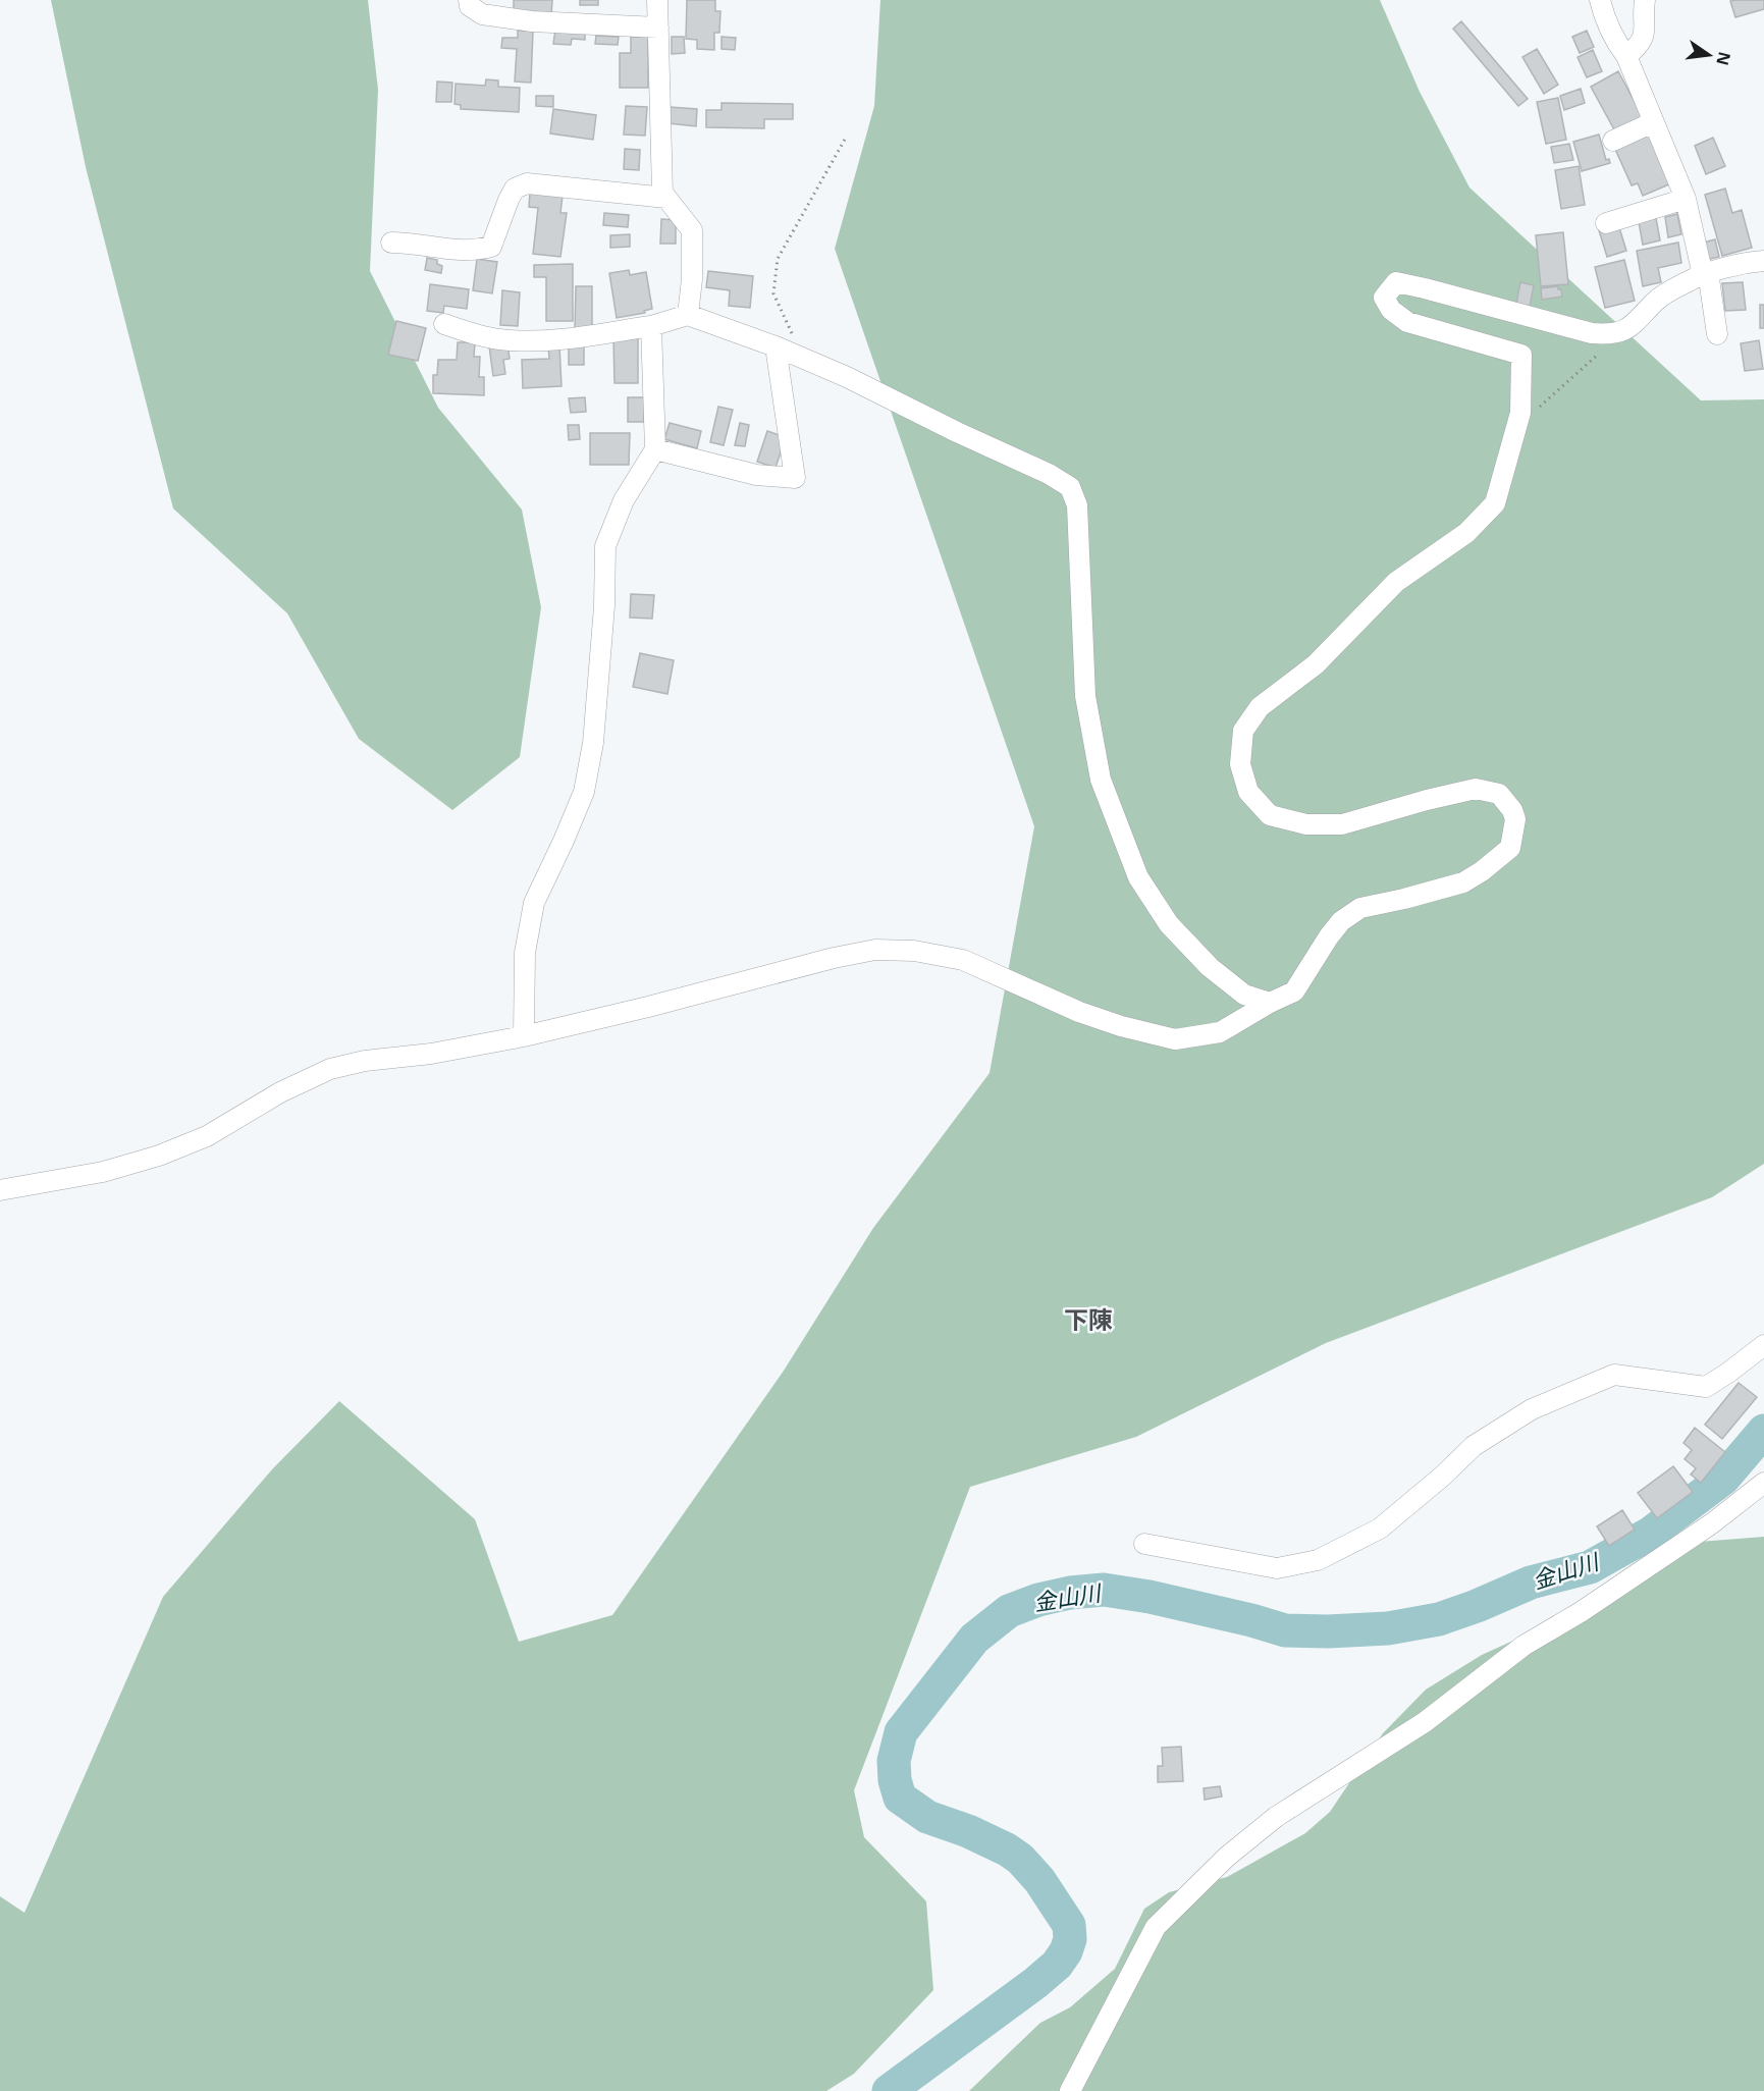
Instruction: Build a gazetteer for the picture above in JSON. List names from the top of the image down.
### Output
{
  "districts": ["下陳"],
  "water": ["金山川"],
  "north": "right"
}
